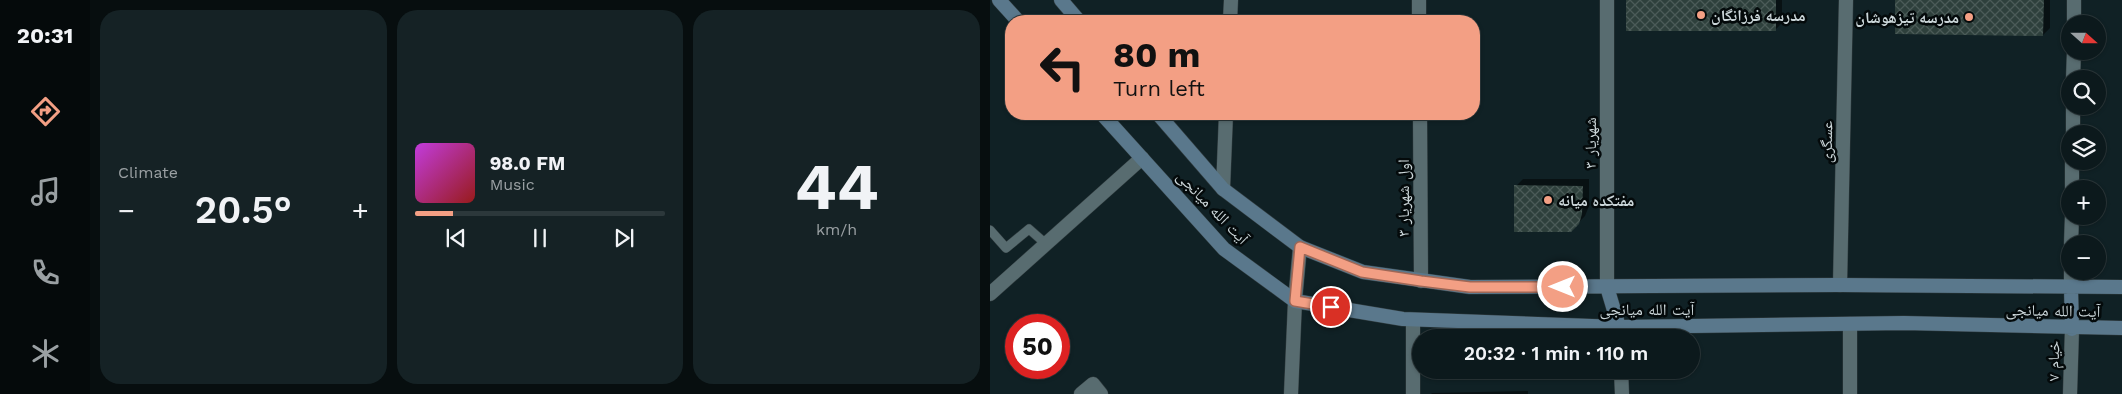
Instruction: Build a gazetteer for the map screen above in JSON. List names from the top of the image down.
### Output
{
  "streets": {
    "main road": ["آیت الله میانجی"],
    "street": [
      "عسگری",
      "شهریار ۳",
      "اول شهریار ۳",
      "خیام ۷"
    ]
  },
  "crossings": [
    ["عسگری", "آیت الله میانجی"],
    ["شهریار ۳", "آیت الله میانجی"],
    ["اول شهریار ۳", "آیت الله میانجی"],
    ["آیت الله میانجی", "خیام ۷"]
  ],
  "places": ["مدرسه فرزانگان", "مدرسه تیزهوشان", "مفتکده میانه"],
  "north": "right",
  "page": {
    "tabs": "20:31",
    "tile": [
      "Climate",
      ["44", "km/h"]
    ],
    "map_buttons": ["+", "−"],
    "turn": ["80 m", "Turn left"],
    "song": ["98.0 FM", "Music"],
    "heat": ["−", "20.5°", "+"],
    "limit": "50",
    "trip": "20:32 · 1 min · 110 m"
  }
}
